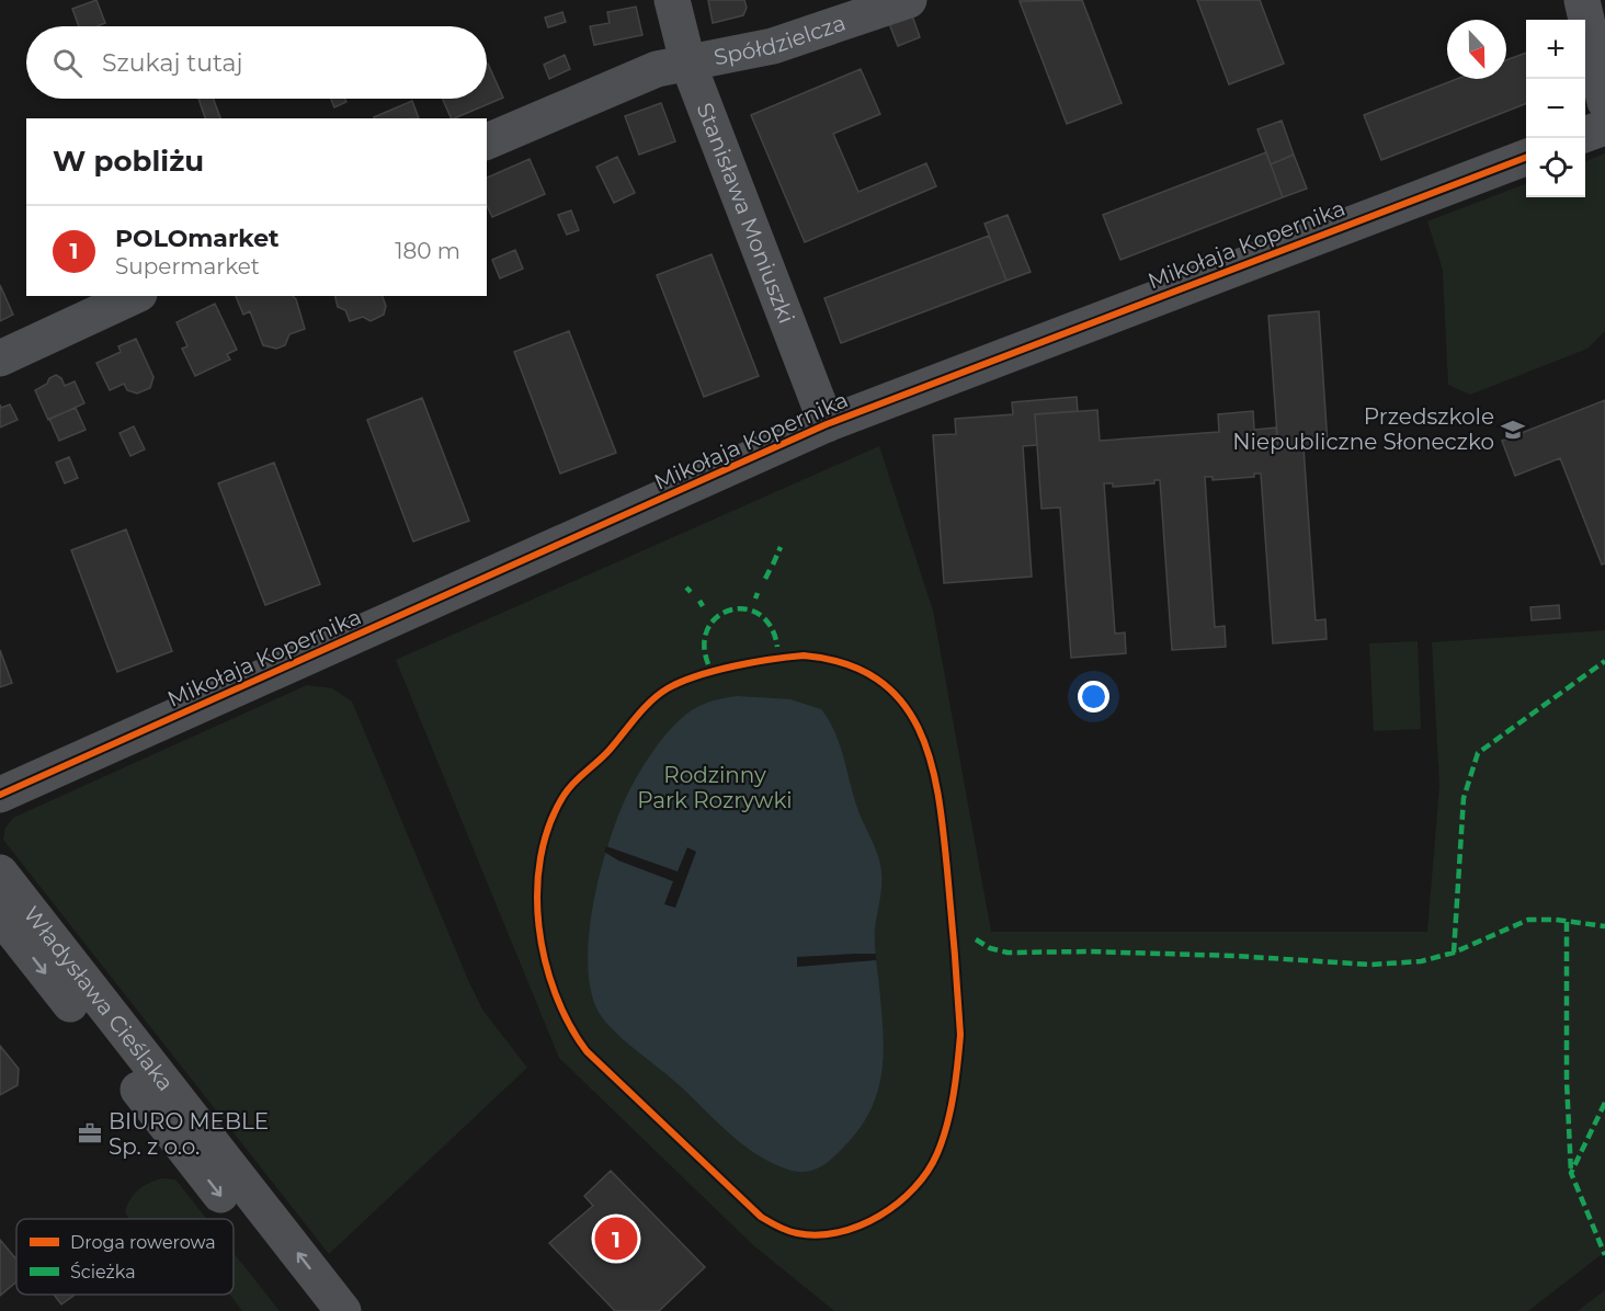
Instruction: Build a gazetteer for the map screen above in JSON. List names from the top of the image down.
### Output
{
  "streets": {
    "street": [
      "Spółdzielcza",
      "Stanisława Moniuszki",
      "Mikołaja Kopernika",
      "Władysława Cieślaka"
    ]
  },
  "crossings": [
    ["Spółdzielcza", "Stanisława Moniuszki"],
    ["Stanisława Moniuszki", "Mikołaja Kopernika"]
  ],
  "parks": ["Rodzinny Park Rozrywki"],
  "places": {
    "school or university": ["Przedszkole Niepubliczne Słoneczko"],
    "office": ["BIURO MEBLE Sp. z o.o."]
  },
  "legend": ["Droga rowerowa", "Ścieżka"],
  "north": "bottom",
  "page": {
    "map_buttons": ["+", "−"],
    "search": "Szukaj tutaj",
    "heading": "W pobliżu",
    "list": [
      {
        "mark": "1",
        "name": "POLOmarket",
        "note": "Supermarket",
        "value": "180 m"
      }
    ],
    "pins": "1"
  }
}
